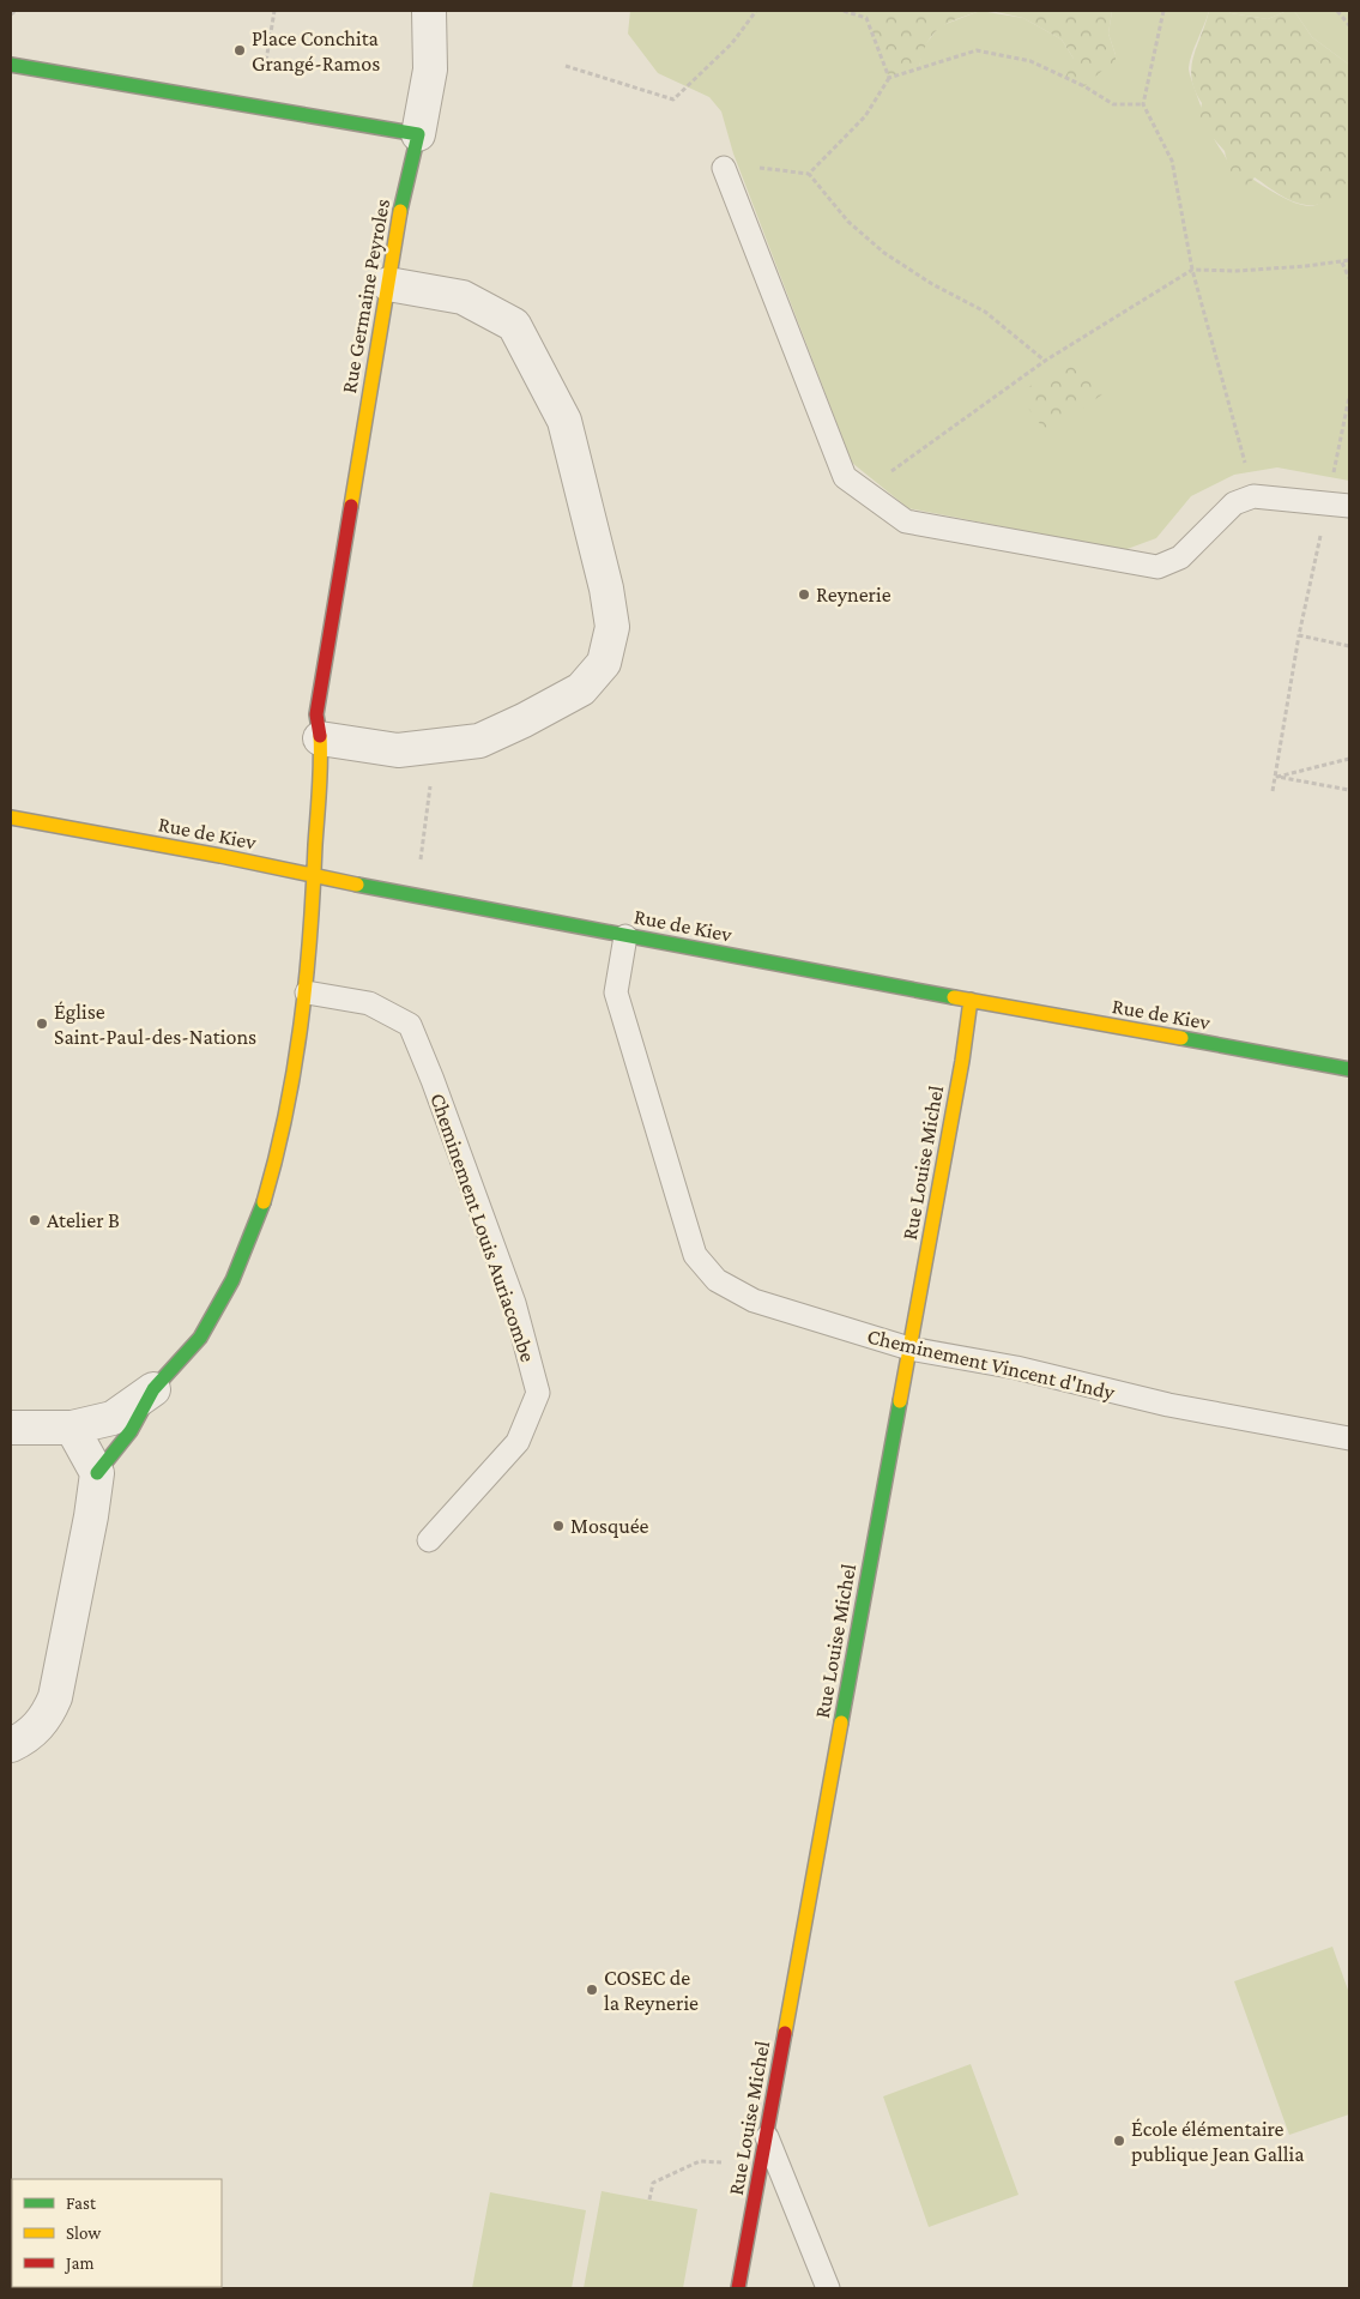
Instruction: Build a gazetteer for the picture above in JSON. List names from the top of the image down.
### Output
{
  "streets": {
    "street": ["Rue Germaine Peyroles", "Rue de Kiev", "Rue Louise Michel"],
    "lane": ["Cheminement Louis Auriacombe", "Cheminement Vincent d'Indy"]
  },
  "crossings": [
    ["Rue Germaine Peyroles", "Rue de Kiev"],
    ["Rue Germaine Peyroles", "Cheminement Louis Auriacombe"],
    ["Rue de Kiev", "Rue Louise Michel"],
    ["Rue de Kiev", "Cheminement Vincent d'Indy"],
    ["Rue Louise Michel", "Cheminement Vincent d'Indy"]
  ],
  "places": [
    "Place Conchita Grangé-Ramos",
    "Reynerie",
    "Église Saint-Paul-des-Nations",
    "Atelier B",
    "Mosquée",
    "COSEC de la Reynerie",
    "École élémentaire publique Jean Gallia"
  ],
  "legend": ["Fast", "Slow", "Jam"]
}
